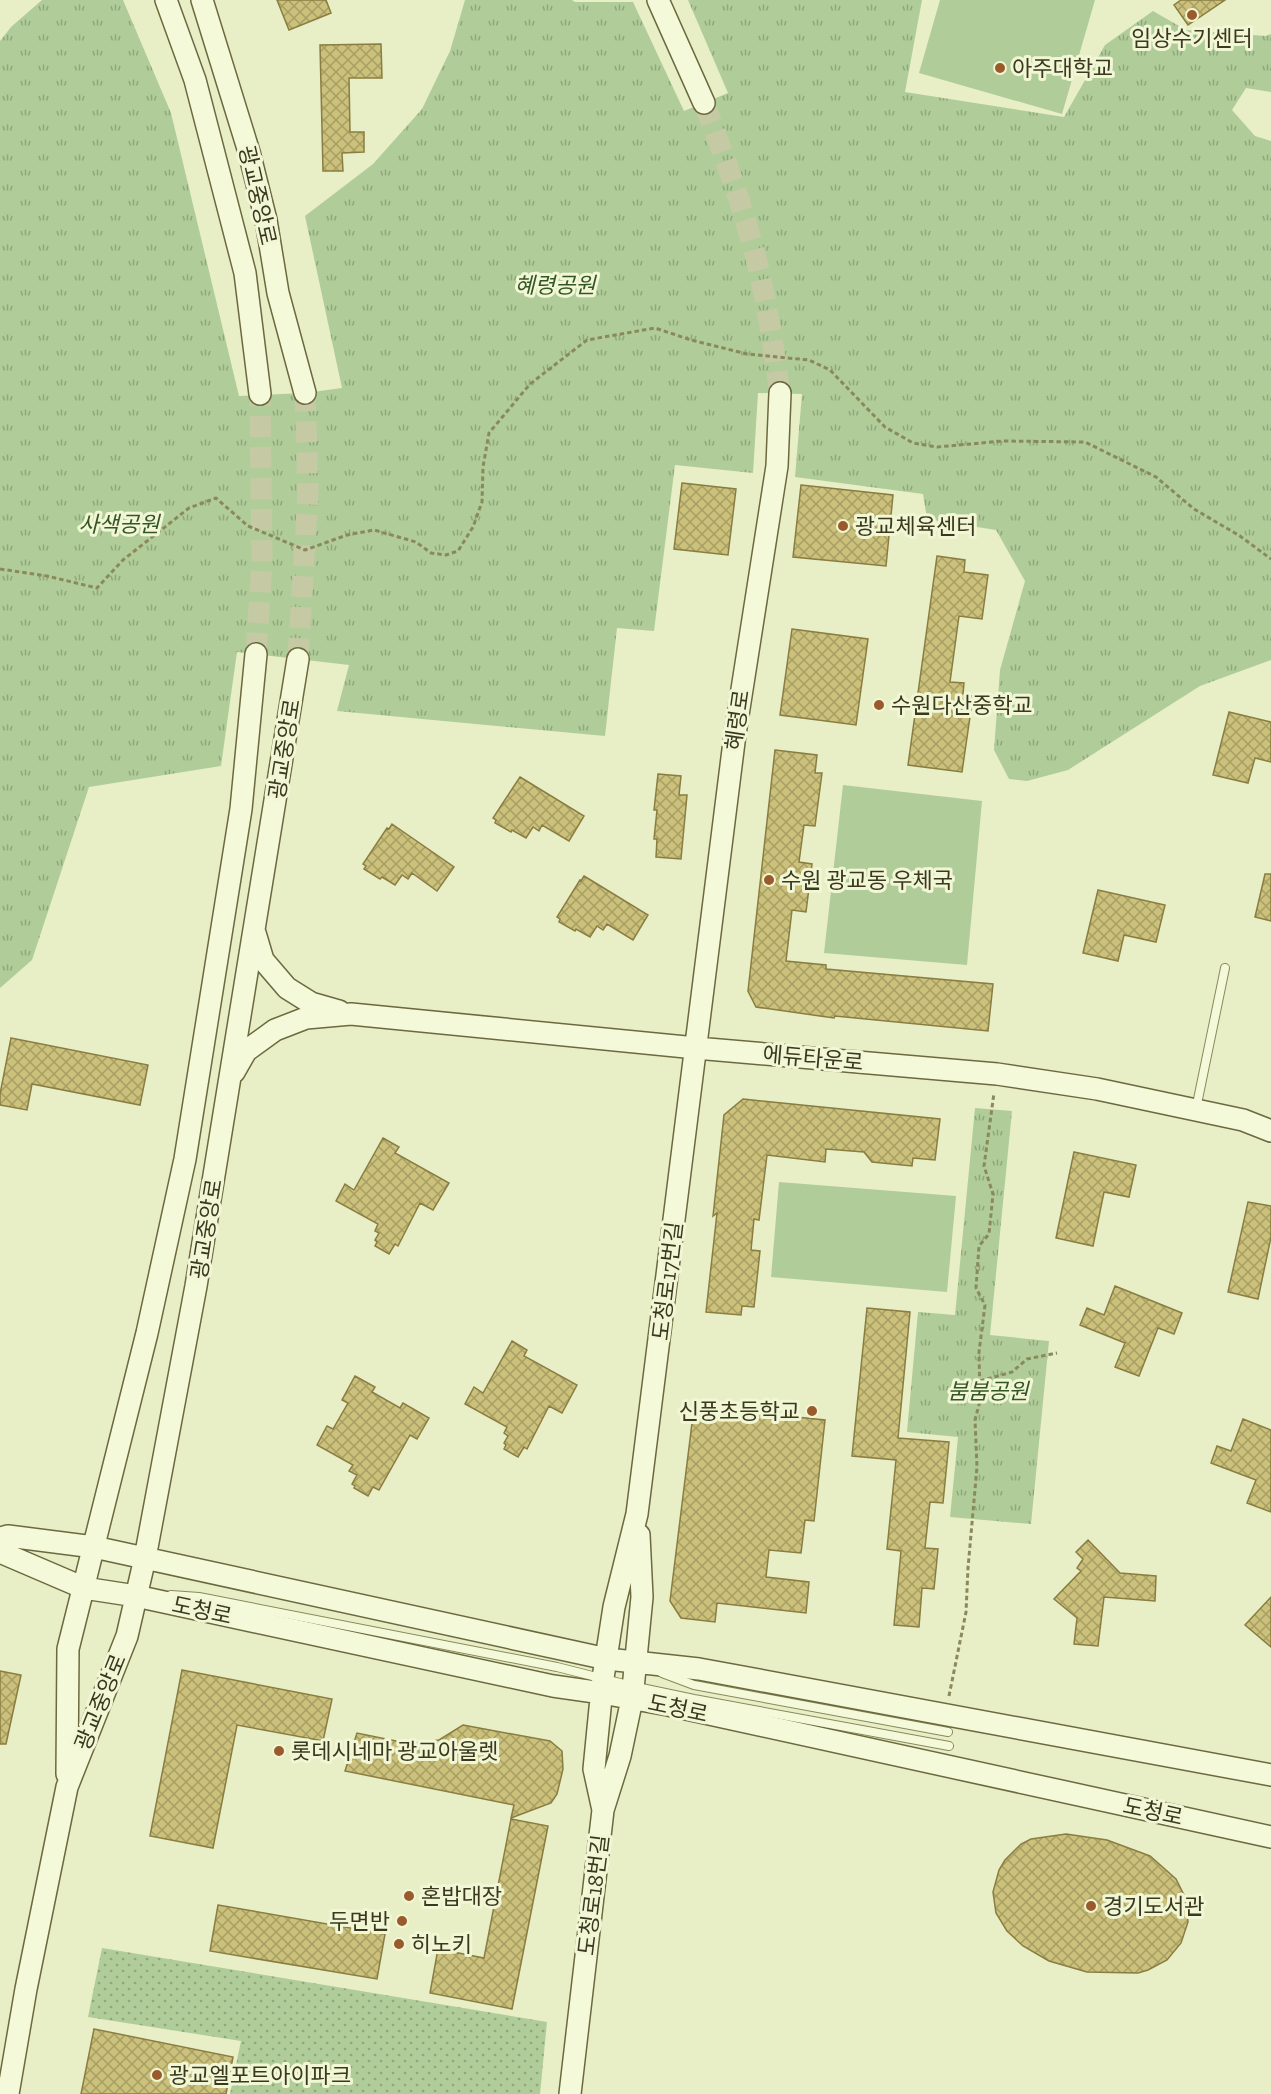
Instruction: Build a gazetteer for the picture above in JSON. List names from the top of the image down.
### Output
{
  "streets": {
    "main road": [
      "광교중앙로",
      "혜령로",
      "에듀타운로",
      "도청로17번길",
      "도청로",
      "도청로18번길"
    ]
  },
  "crossings": [
    ["광교중앙로", "도청로"],
    ["혜령로", "에듀타운로"],
    ["혜령로", "도청로17번길"],
    ["에듀타운로", "도청로17번길"],
    ["도청로17번길", "도청로"],
    ["도청로17번길", "도청로18번길"],
    ["도청로", "도청로18번길"]
  ],
  "parks": ["혜령공원", "사색공원", "붐붐공원"],
  "places": [
    "임상수기센터",
    "아주대학교",
    "광교체육센터",
    "수원다산중학교",
    "수원 광교동 우체국",
    "신풍초등학교",
    "롯데시네마 광교아울렛",
    "혼밥대장",
    "경기도서관",
    "두면반",
    "히노키",
    "광교엘포트아이파크"
  ]
}
